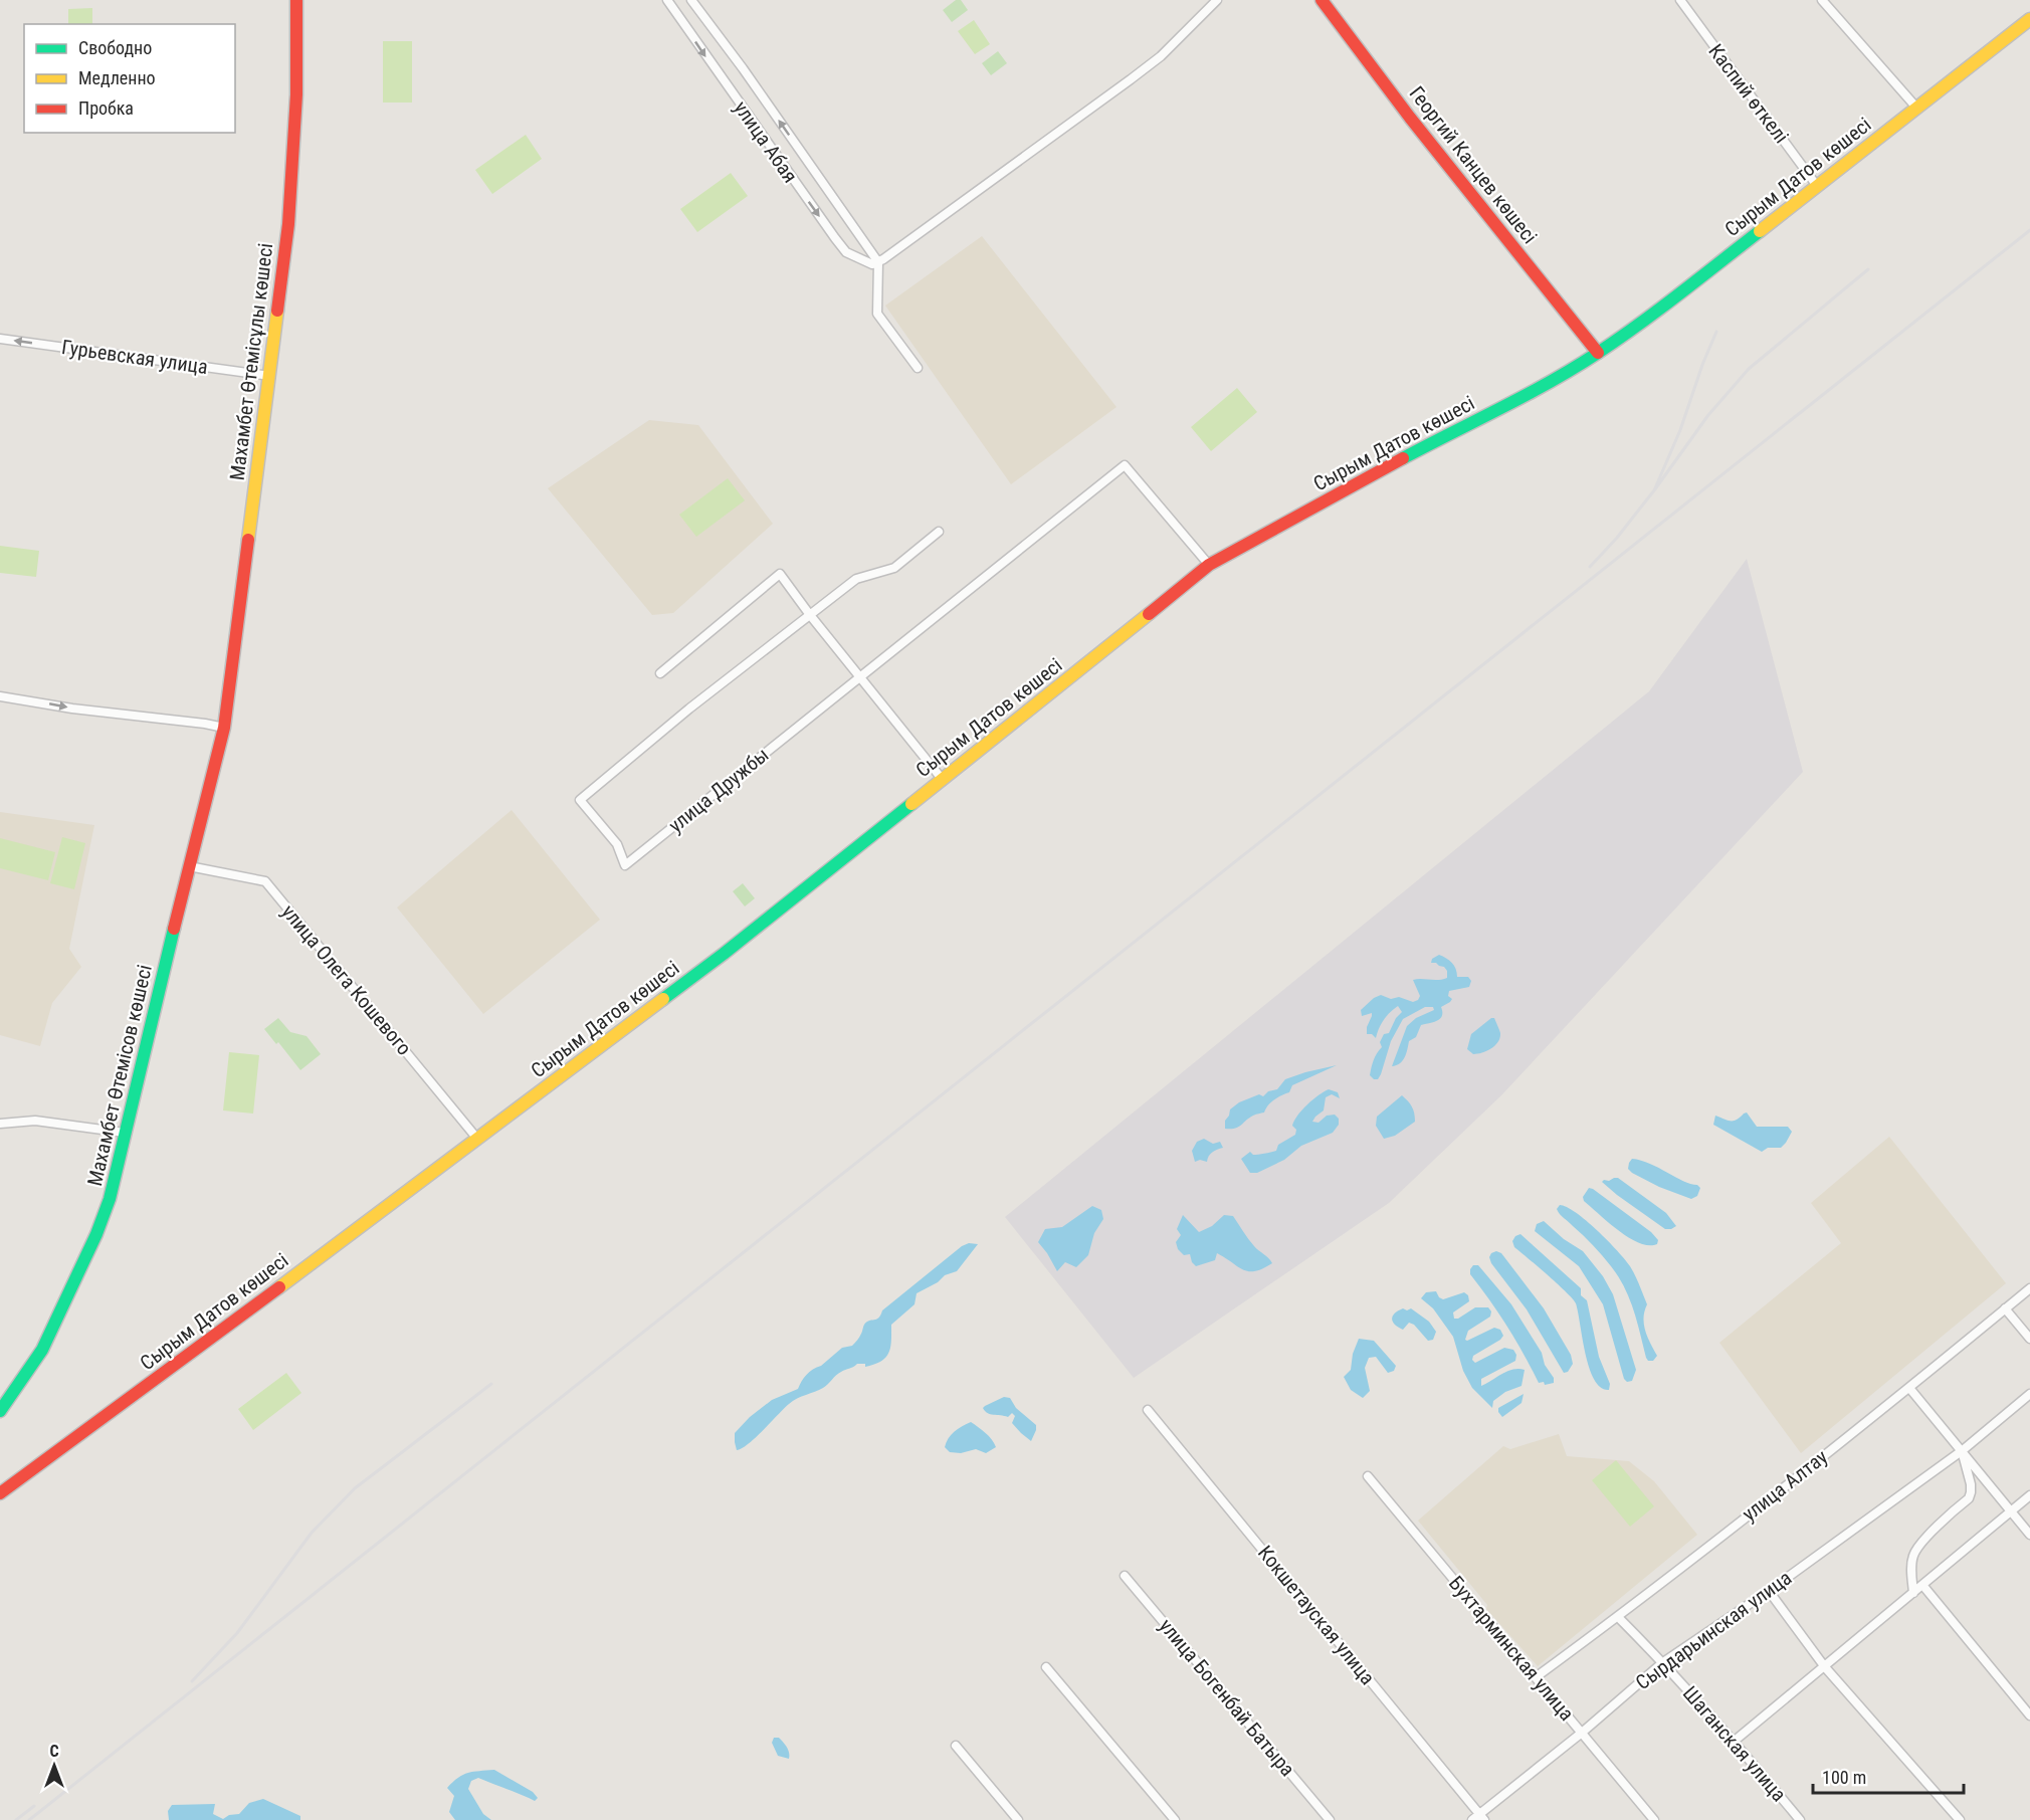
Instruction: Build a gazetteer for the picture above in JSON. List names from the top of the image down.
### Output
{
  "streets": {
    "main road": [
      "Георгий Канцев көшесі",
      "Сырым Датов көшесі",
      "Махамбет Өтемісұлы көшесі",
      "Махамбет Өтемісов көшесі"
    ],
    "street": [
      "Каспий өткелі",
      "улица Абая",
      "Гурьевская улица",
      "улица Дружбы",
      "улица Олега Кошевого",
      "улица Алтау",
      "Кокшетауская улица",
      "Сырдарьинская улица",
      "Бухтарминская улица",
      "улица Богенбай Батыра",
      "Шаганская улица"
    ]
  },
  "crossings": [
    ["Каспий өткелі", "Сырым Датов көшесі"],
    ["Георгий Канцев көшесі", "Сырым Датов көшесі"],
    ["Сырым Датов көшесі", "улица Дружбы"],
    ["Сырым Датов көшесі", "улица Олега Кошевого"],
    ["Гурьевская улица", "Махамбет Өтемісұлы көшесі"],
    ["Махамбет Өтемісұлы көшесі", "Махамбет Өтемісов көшесі"],
    ["улица Олега Кошевого", "Махамбет Өтемісов көшесі"],
    ["улица Алтау", "Бухтарминская улица"],
    ["улица Алтау", "Шаганская улица"],
    ["Кокшетауская улица", "Сырдарьинская улица"],
    ["Сырдарьинская улица", "Бухтарминская улица"],
    ["Сырдарьинская улица", "Шаганская улица"]
  ],
  "one_way": ["Гурьевская улица"],
  "legend": ["Свободно", "Медленно", "Пробка"],
  "scale_bar": "100 m",
  "north": "top"
}
